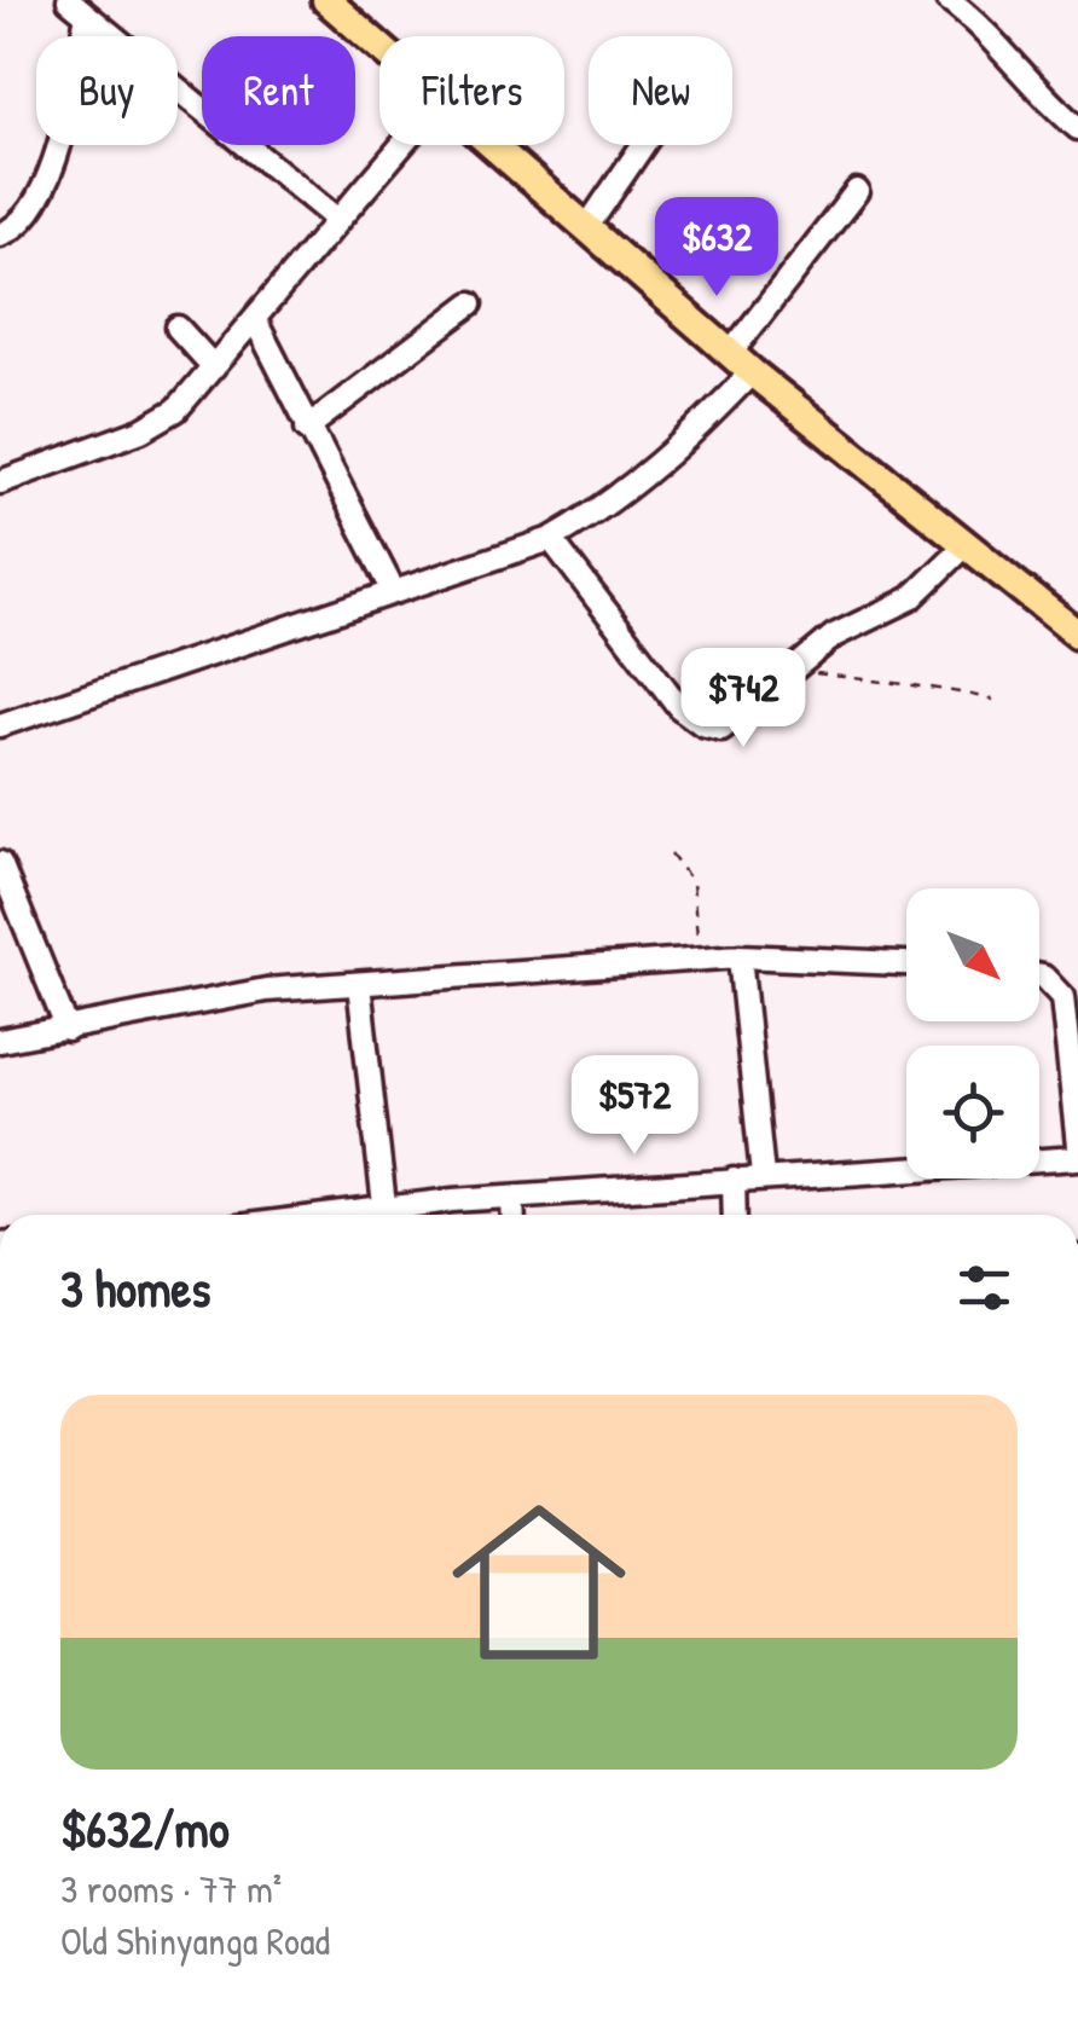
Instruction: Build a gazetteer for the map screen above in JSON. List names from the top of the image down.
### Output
{
  "north": "bottom right",
  "page": {
    "chip": [
      "Buy",
      "Rent",
      "Filters",
      "New"
    ],
    "price": ["$632", "$742", "$572"],
    "heading": "3 homes",
    "list": [
      {
        "name": "$632/mo",
        "note": "3 rooms · 77 m² · Old Shinyanga Road"
      }
    ]
  }
}
